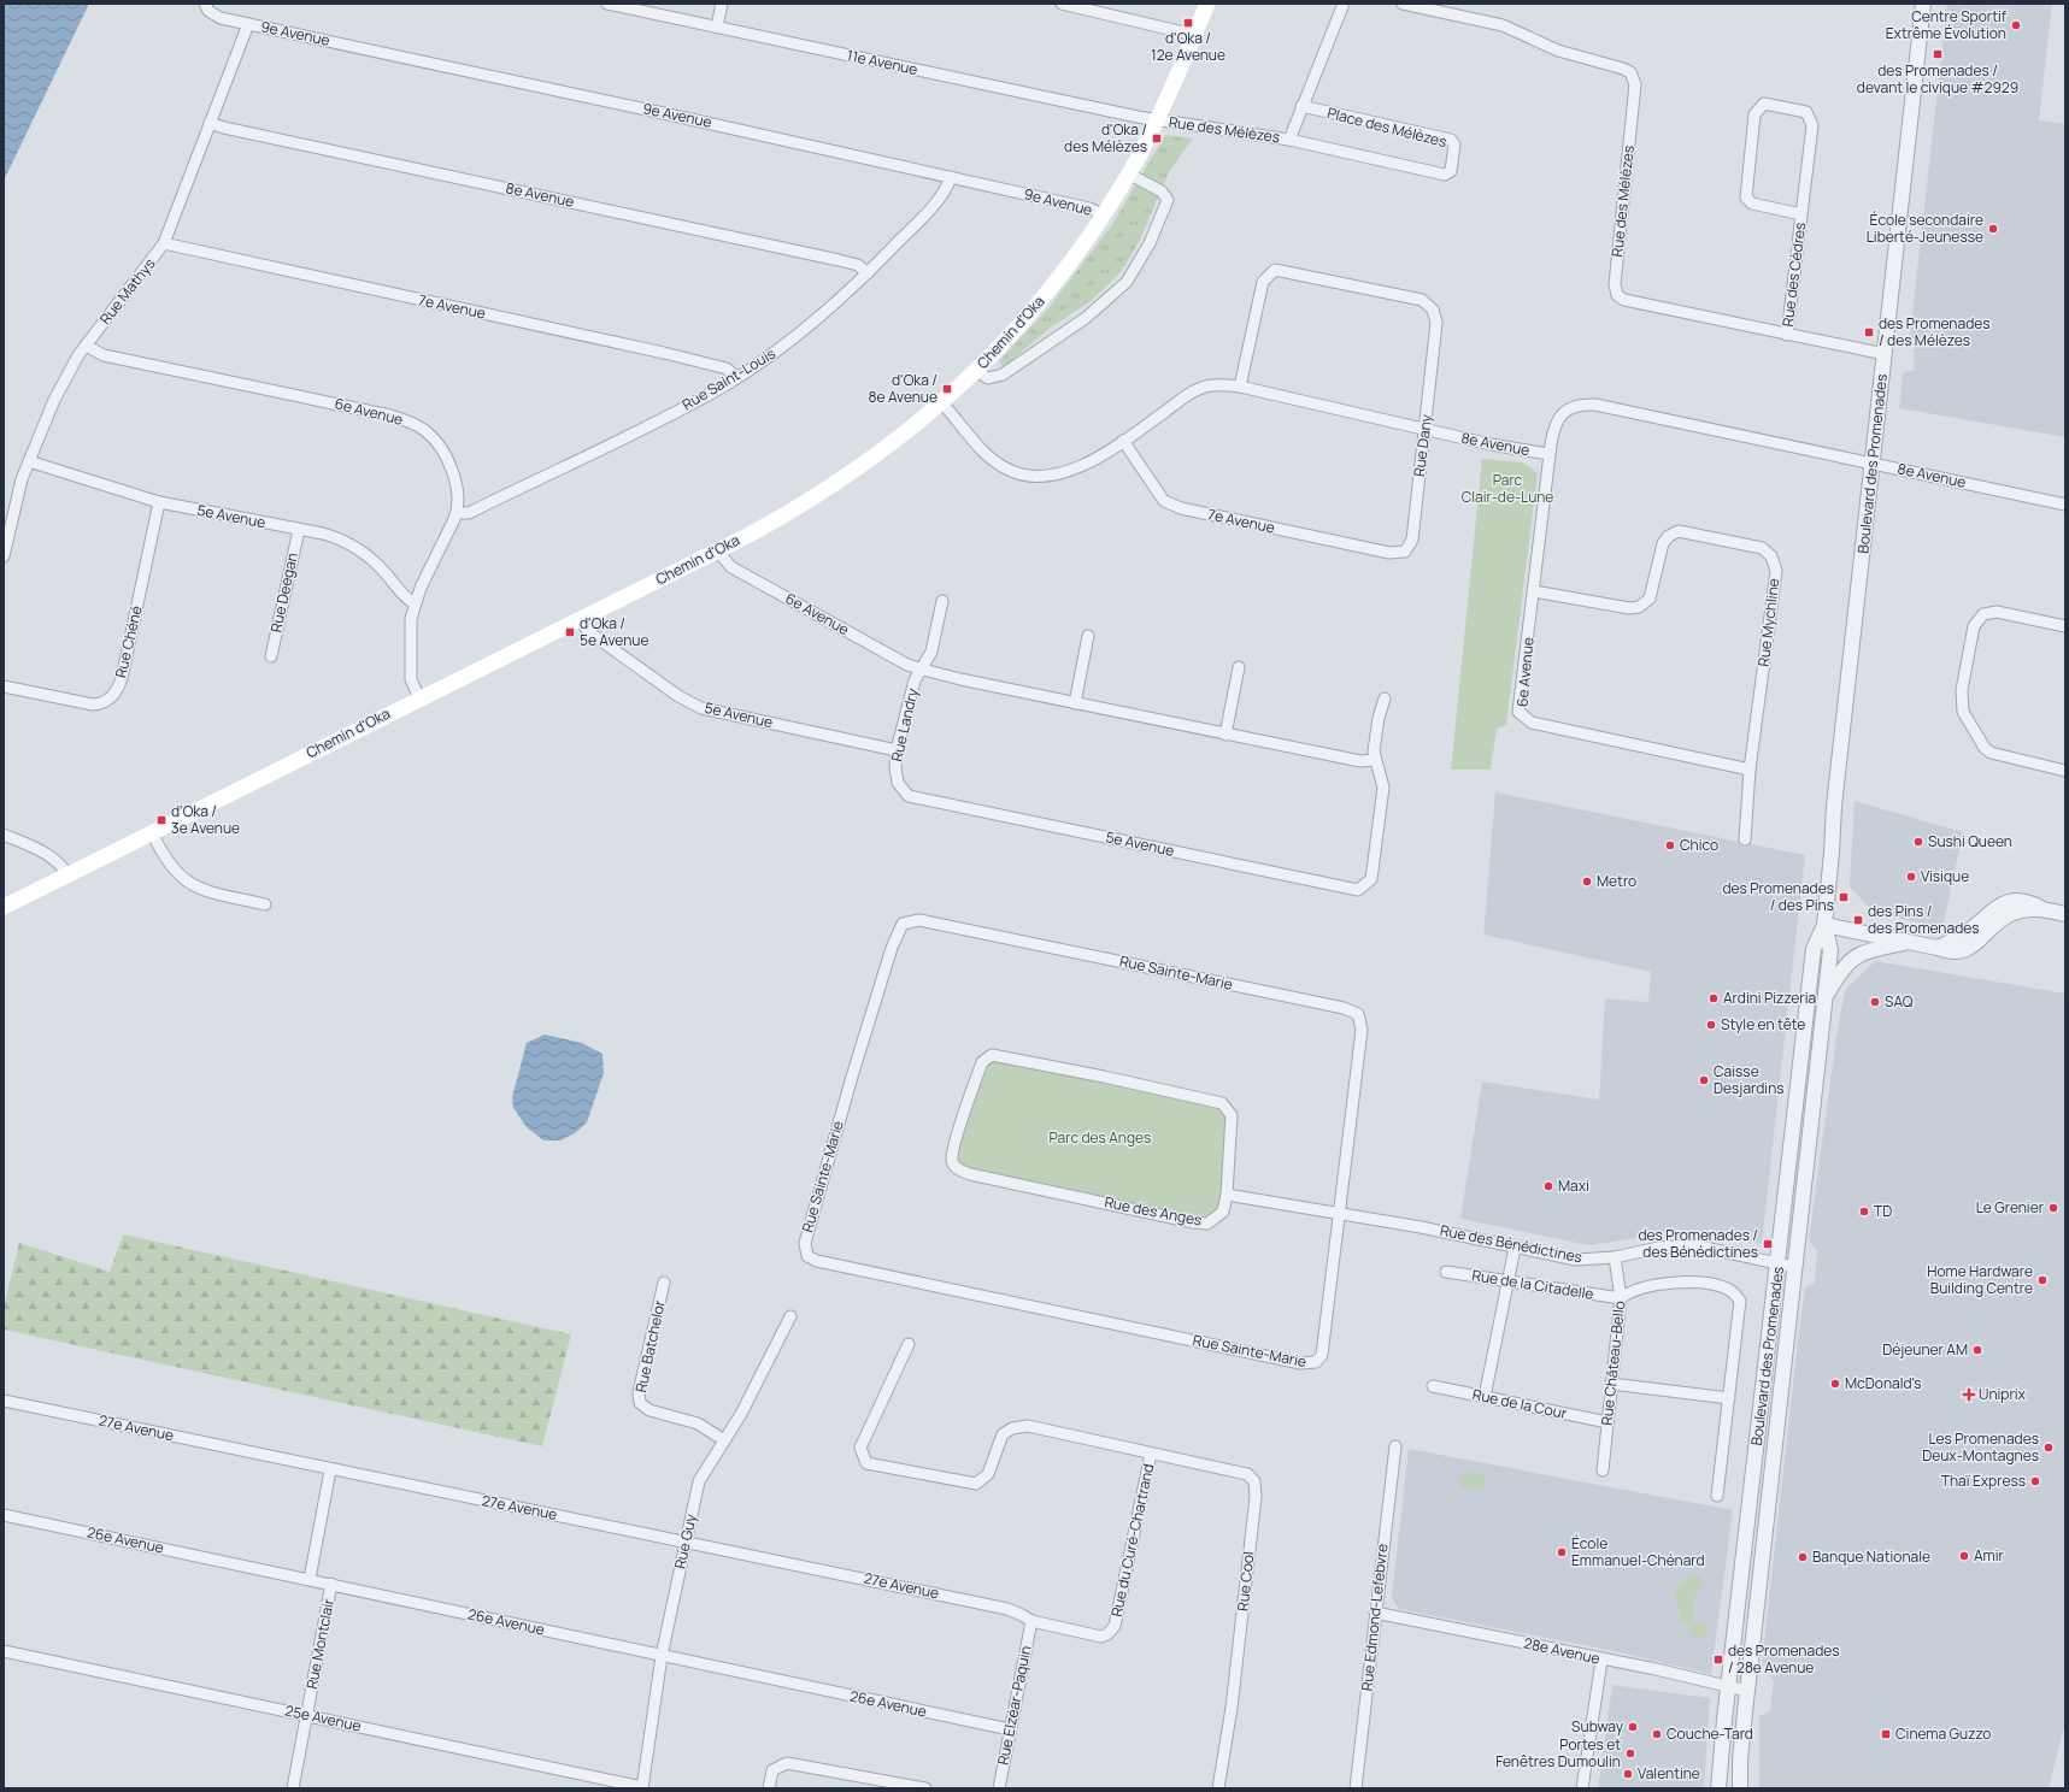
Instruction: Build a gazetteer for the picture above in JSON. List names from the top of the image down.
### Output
{
  "streets": {
    "main road": ["Chemin d'Oka"],
    "street": [
      "9e Avenue",
      "11e Avenue",
      "Place des Mélèzes",
      "Rue des Mélèzes",
      "8e Avenue",
      "Rue des Cèdres",
      "Rue Mathys",
      "7e Avenue",
      "Rue Saint-Louis",
      "6e Avenue",
      "Rue Dany",
      "Boulevard des Promenades",
      "5e Avenue",
      "Rue Deegan",
      "Rue Mychline",
      "Rue Chéné",
      "Rue Landry",
      "Rue Sainte-Marie",
      "Rue des Anges",
      "Rue des Bénédictines",
      "Rue de la Citadelle",
      "Rue Batchelor",
      "Rue Château-Bello",
      "Rue de la Cour",
      "27e Avenue",
      "26e Avenue",
      "Rue du Curé-Chartrand",
      "Rue Guy",
      "Rue Cool",
      "Rue Edmond-Lefebvre",
      "Rue Montclair",
      "28e Avenue",
      "Rue Elzéar-Paquin",
      "25e Avenue"
    ]
  },
  "crossings": [
    ["9e Avenue", "Rue Mathys"],
    ["9e Avenue", "Chemin d'Oka"],
    ["9e Avenue", "Rue Saint-Louis"],
    ["11e Avenue", "Rue des Mélèzes"],
    ["11e Avenue", "Chemin d'Oka"],
    ["Place des Mélèzes", "Rue des Mélèzes"],
    ["Rue des Mélèzes", "Rue des Cèdres"],
    ["Rue des Mélèzes", "Chemin d'Oka"],
    ["Rue des Mélèzes", "Boulevard des Promenades"],
    ["8e Avenue", "Rue Mathys"],
    ["8e Avenue", "7e Avenue"],
    ["8e Avenue", "Chemin d'Oka"],
    ["8e Avenue", "Rue Saint-Louis"],
    ["8e Avenue", "6e Avenue"],
    ["8e Avenue", "Rue Dany"],
    ["8e Avenue", "Boulevard des Promenades"],
    ["Rue Mathys", "7e Avenue"],
    ["Rue Mathys", "6e Avenue"],
    ["Rue Mathys", "5e Avenue"],
    ["7e Avenue", "Rue Saint-Louis"],
    ["7e Avenue", "Rue Dany"],
    ["Chemin d'Oka", "6e Avenue"],
    ["Chemin d'Oka", "5e Avenue"],
    ["Rue Saint-Louis", "6e Avenue"],
    ["6e Avenue", "5e Avenue"],
    ["6e Avenue", "Rue Mychline"],
    ["6e Avenue", "Rue Landry"],
    ["Boulevard des Promenades", "Rue des Bénédictines"],
    ["Boulevard des Promenades", "28e Avenue"],
    ["5e Avenue", "Rue Deegan"],
    ["5e Avenue", "Rue Chéné"],
    ["5e Avenue", "Rue Landry"],
    ["Rue Sainte-Marie", "Rue des Bénédictines"],
    ["Rue des Anges", "Rue des Bénédictines"],
    ["Rue des Bénédictines", "Rue Château-Bello"],
    ["Rue de la Citadelle", "Rue Château-Bello"],
    ["Rue Batchelor", "Rue Guy"],
    ["Rue Château-Bello", "Rue de la Cour"],
    ["27e Avenue", "Rue du Curé-Chartrand"],
    ["27e Avenue", "Rue Guy"],
    ["27e Avenue", "Rue Montclair"],
    ["27e Avenue", "Rue Elzéar-Paquin"],
    ["26e Avenue", "Rue Guy"],
    ["26e Avenue", "Rue Montclair"],
    ["26e Avenue", "Rue Elzéar-Paquin"],
    ["Rue du Curé-Chartrand", "Rue Cool"],
    ["Rue du Curé-Chartrand", "Rue Elzéar-Paquin"],
    ["Rue Guy", "25e Avenue"],
    ["Rue Edmond-Lefebvre", "28e Avenue"],
    ["Rue Montclair", "25e Avenue"]
  ],
  "parks": ["Parc Clair-de-Lune", "Parc des Anges"],
  "places": {
    "transit": [
      "d'Oka / 12e Avenue",
      "des Promenades / devant le civique #2929",
      "d'Oka / des Mélèzes",
      "des Promenades / des Mélèzes",
      "d'Oka / 8e Avenue",
      "d'Oka / 5e Avenue",
      "d'Oka / 3e Avenue",
      "des Promenades / des Pins",
      "des Pins / des Promenades",
      "des Promenades / des Bénédictines",
      "des Promenades / 28e Avenue",
      "Cinema Guzzo"
    ],
    "other": [
      "Centre Sportif Extrême Évolution",
      "École secondaire Liberté-Jeunesse",
      "Sushi Queen",
      "Chico",
      "Visique",
      "Metro",
      "Ardini Pizzeria",
      "SAQ",
      "Style en tête",
      "Caisse Desjardins",
      "Maxi",
      "Le Grenier",
      "TD",
      "Home Hardware Building Centre",
      "Déjeuner AM",
      "McDonald's",
      "Les Promenades Deux-Montagnes",
      "Thaï Express",
      "École Emmanuel-Chénard",
      "Amir",
      "Banque Nationale",
      "Subway",
      "Couche-Tard",
      "Portes et Fenêtres Dumoulin",
      "Valentine"
    ],
    "health": ["Uniprix"]
  }
}
